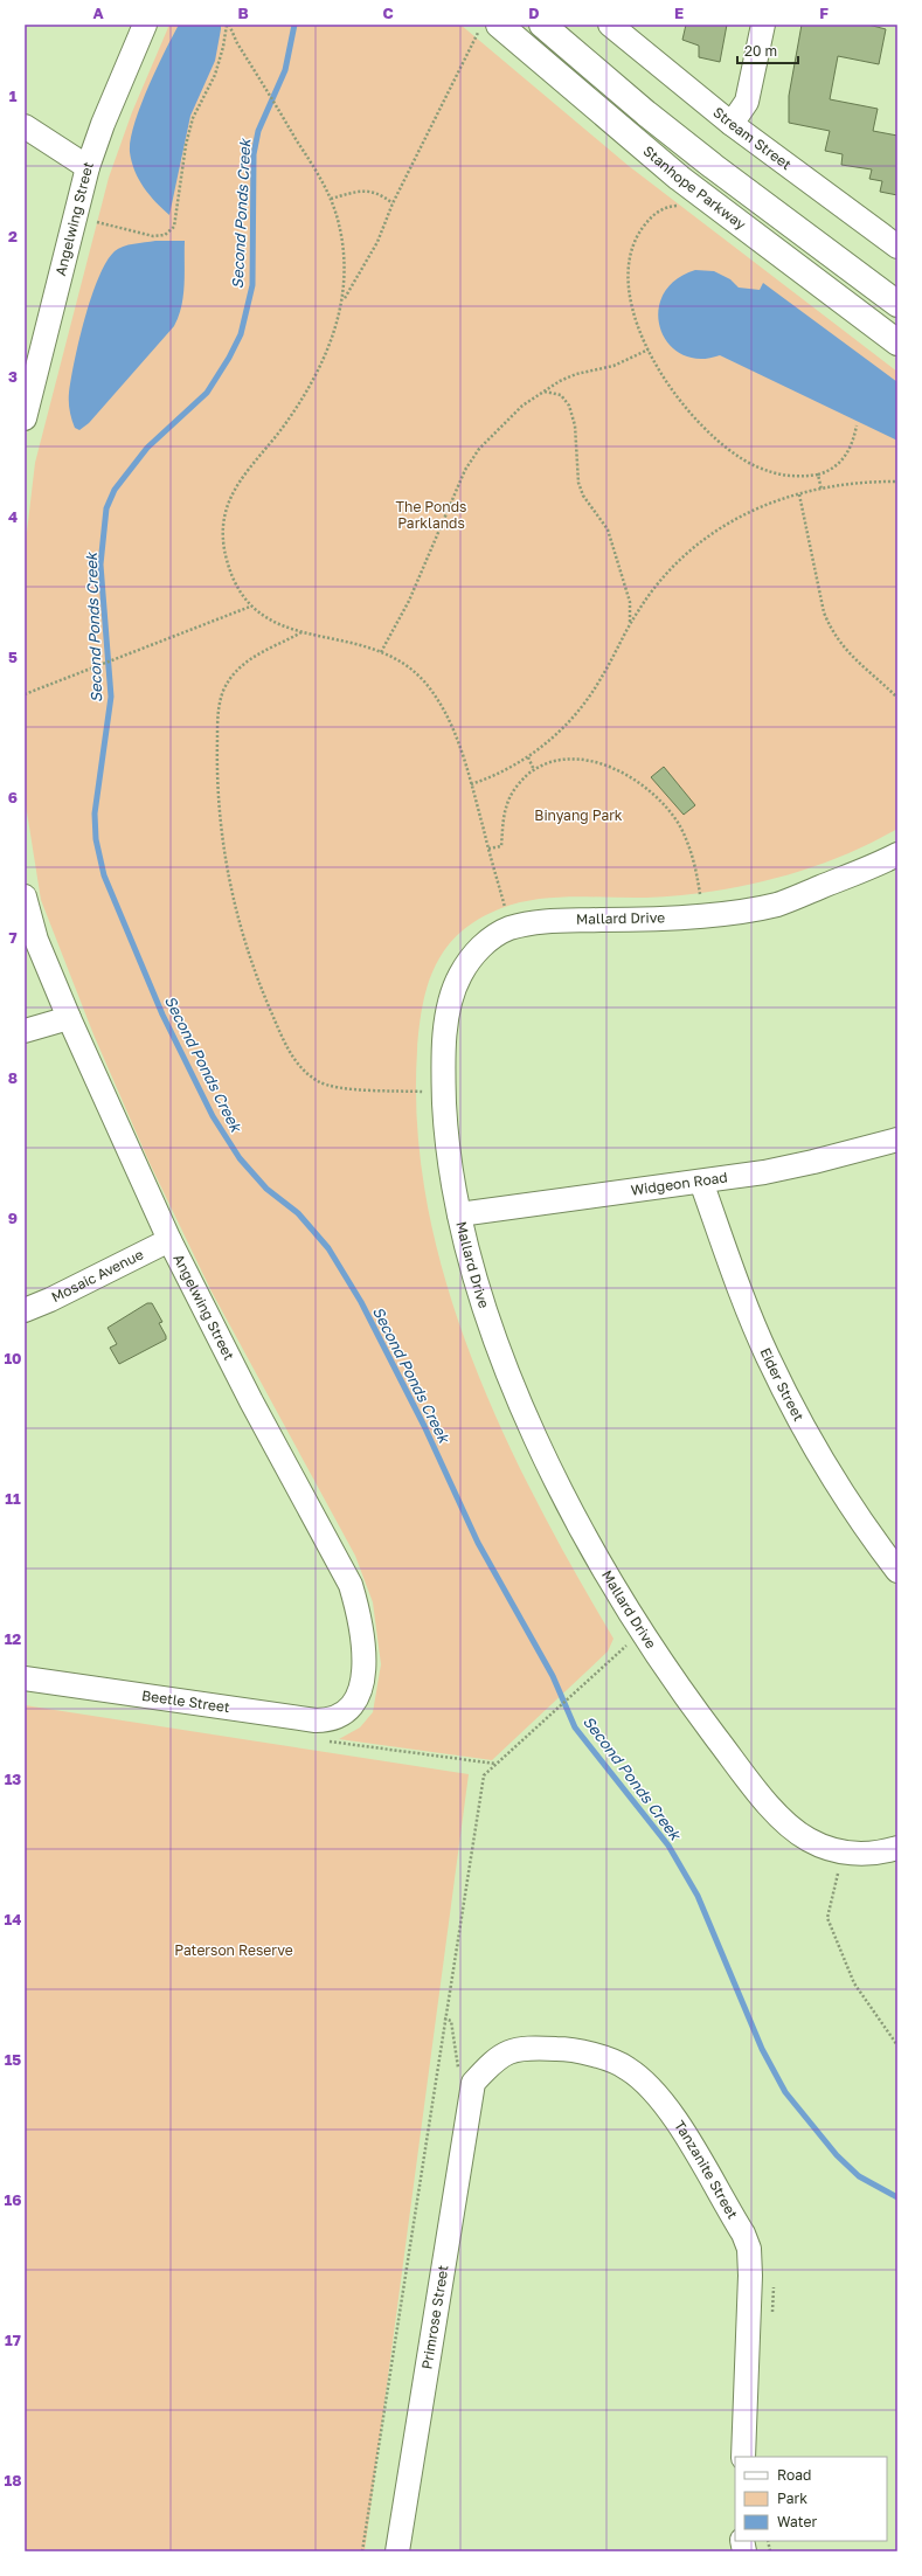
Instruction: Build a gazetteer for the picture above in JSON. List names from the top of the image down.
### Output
{
  "streets": {
    "main road": ["Stanhope Parkway"],
    "street": [
      "Stream Street",
      "Angelwing Street",
      "Mallard Drive",
      "Widgeon Road",
      "Mosaic Avenue",
      "Eider Street",
      "Beetle Street",
      "Tanzanite Street",
      "Primrose Street"
    ]
  },
  "crossings": [
    ["Angelwing Street", "Mosaic Avenue"],
    ["Angelwing Street", "Beetle Street"],
    ["Mallard Drive", "Widgeon Road"],
    ["Widgeon Road", "Eider Street"],
    ["Tanzanite Street", "Primrose Street"]
  ],
  "water": ["Second Ponds Creek"],
  "parks": ["The Ponds Parklands", "Binyang Park", "Paterson Reserve"],
  "legend": ["Road", "Park", "Water"],
  "scale_bar": "20 m",
  "grid": {
    "columns": [
      "A",
      "B",
      "C",
      "D",
      "E",
      "F"
    ],
    "rows": [
      "1",
      "2",
      "3",
      "4",
      "5",
      "6",
      "7",
      "8",
      "9",
      "10",
      "11",
      "12",
      "13",
      "14",
      "15",
      "16",
      "17",
      "18"
    ]
  }
}
